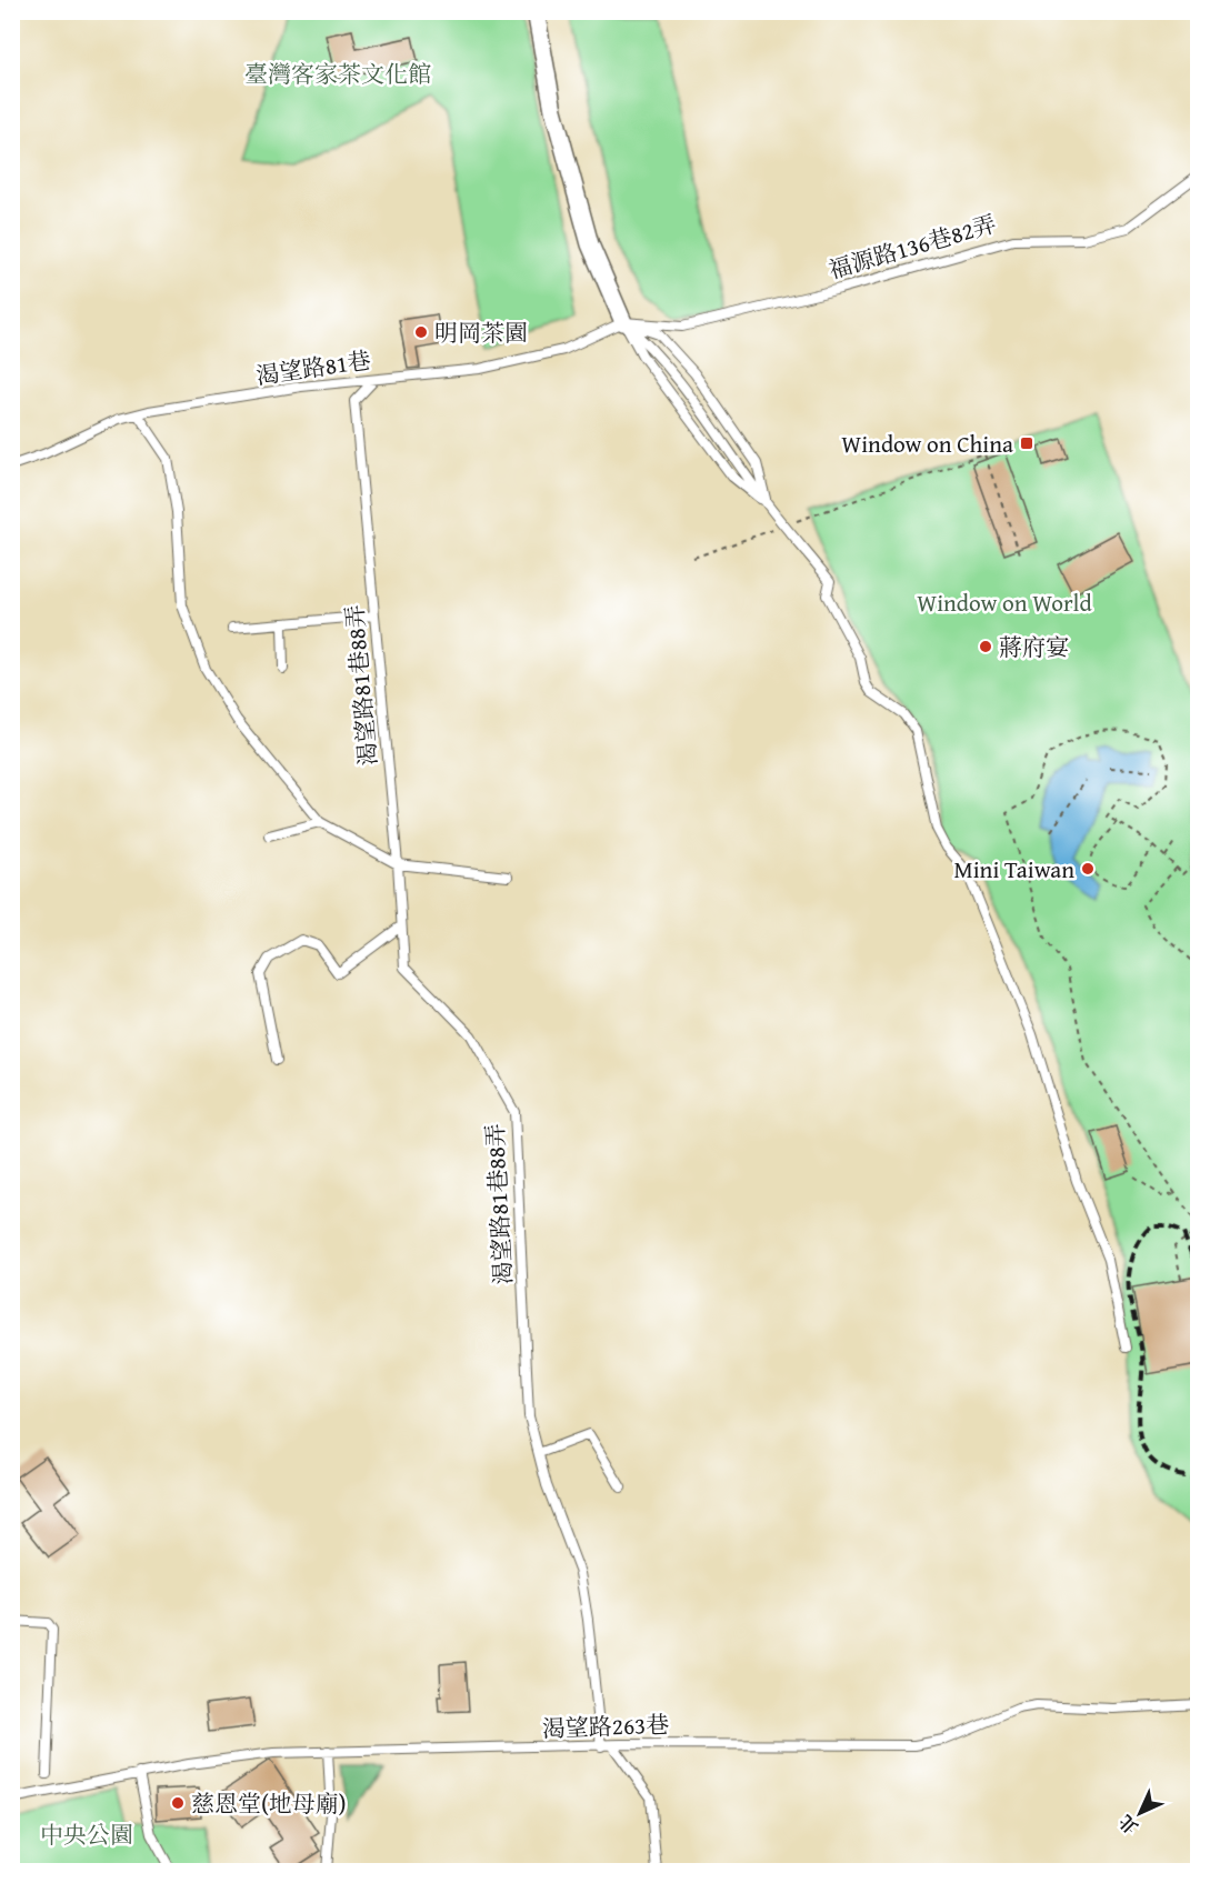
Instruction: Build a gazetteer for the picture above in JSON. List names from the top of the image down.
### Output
{
  "streets": {
    "lane": [
      "福源路136巷82弄",
      "渴望路81巷",
      "渴望路81巷88弄",
      "渴望路263巷"
    ]
  },
  "crossings": [
    ["福源路136巷82弄", "渴望路81巷"],
    ["渴望路81巷", "渴望路81巷88弄"],
    ["渴望路81巷88弄", "渴望路263巷"]
  ],
  "parks": ["臺灣客家茶文化館", "Window on World", "中央公園"],
  "places": {
    "other": [
      "明岡茶園",
      "蔣府宴",
      "Mini Taiwan",
      "慈恩堂(地母廟)"
    ],
    "transit": ["Window on China"]
  },
  "north": "bottom left"
}
